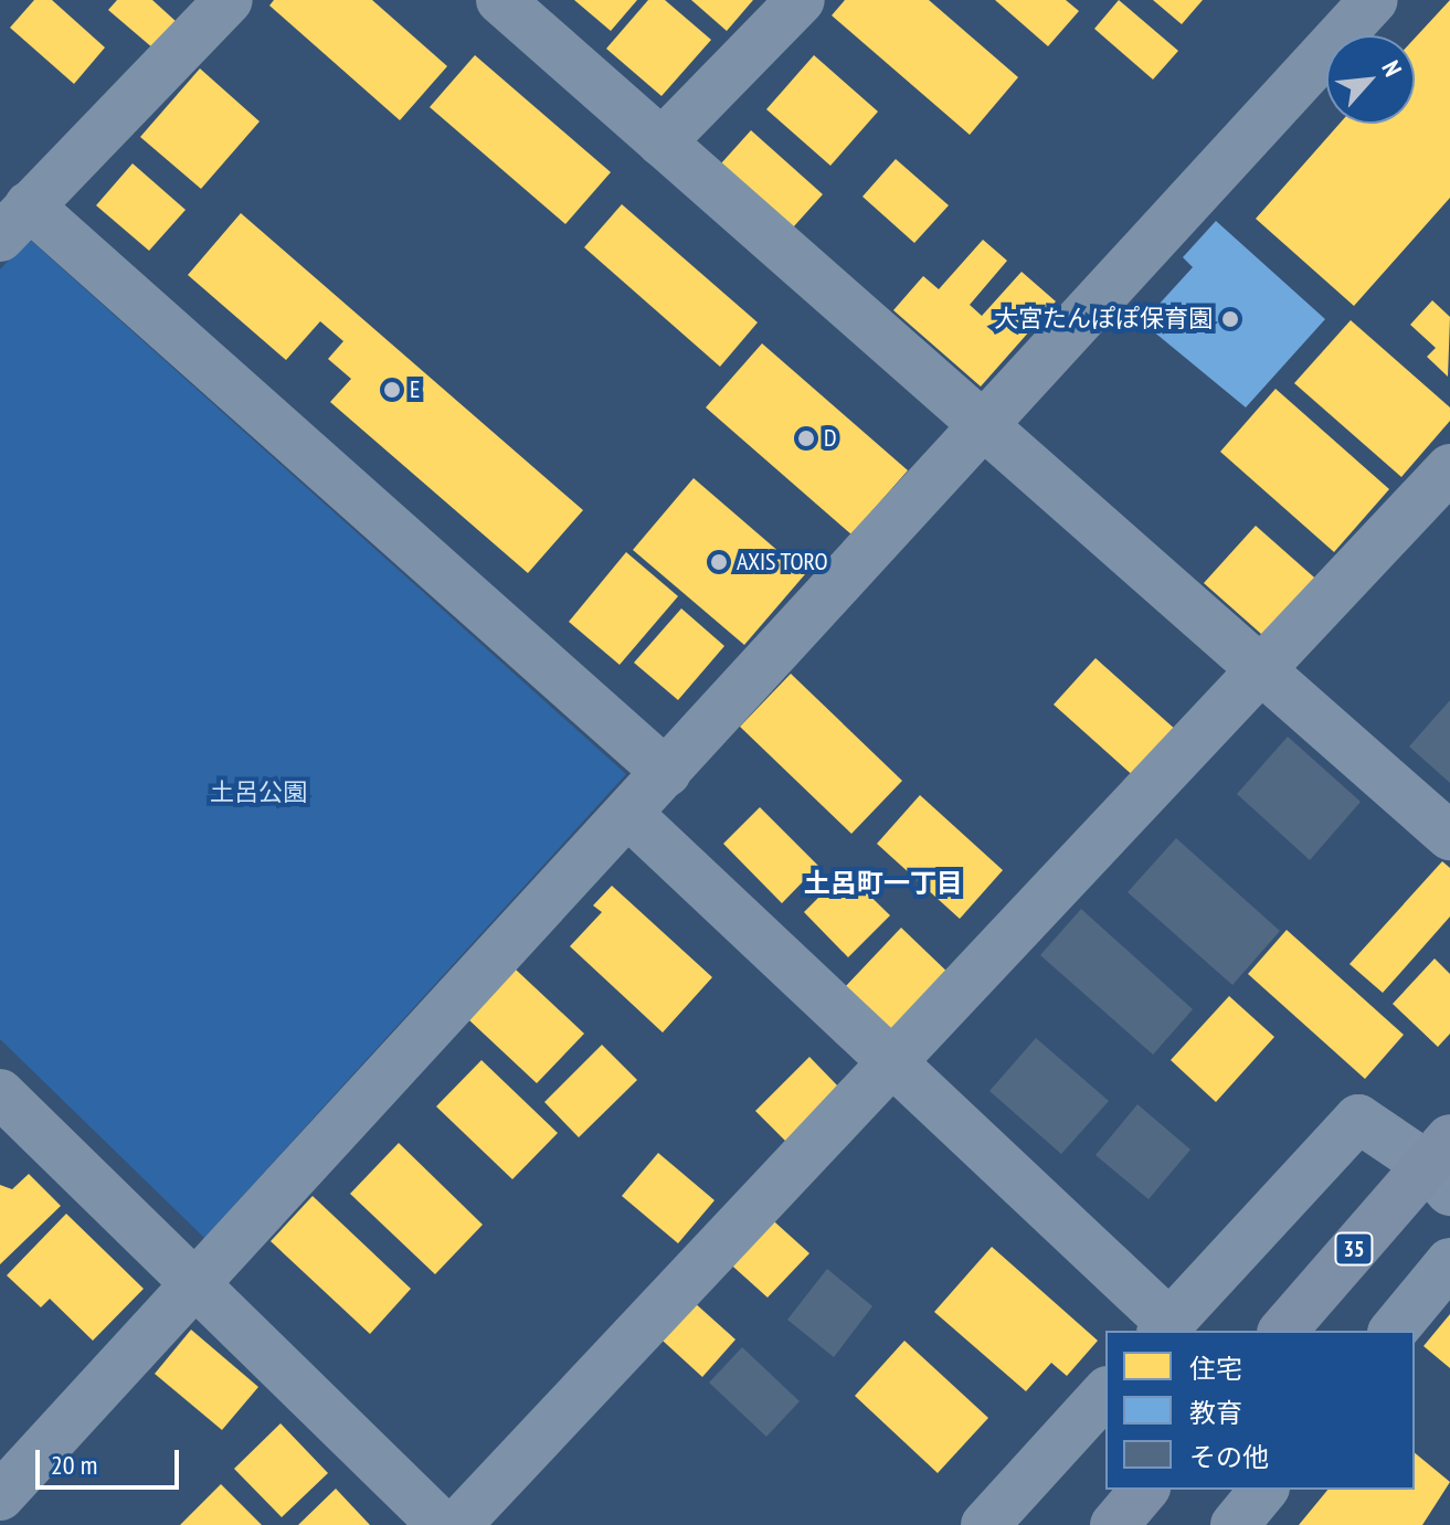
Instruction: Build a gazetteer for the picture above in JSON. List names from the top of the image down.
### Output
{
  "streets": {
    "main road": ["35"]
  },
  "districts": ["土呂町一丁目"],
  "parks": ["土呂公園"],
  "places": [
    "大宮たんぽぽ保育園",
    "E",
    "D",
    "AXIS TORO"
  ],
  "legend": ["住宅", "教育", "その他"],
  "scale_bar": "20 m",
  "north": "top right"
}
